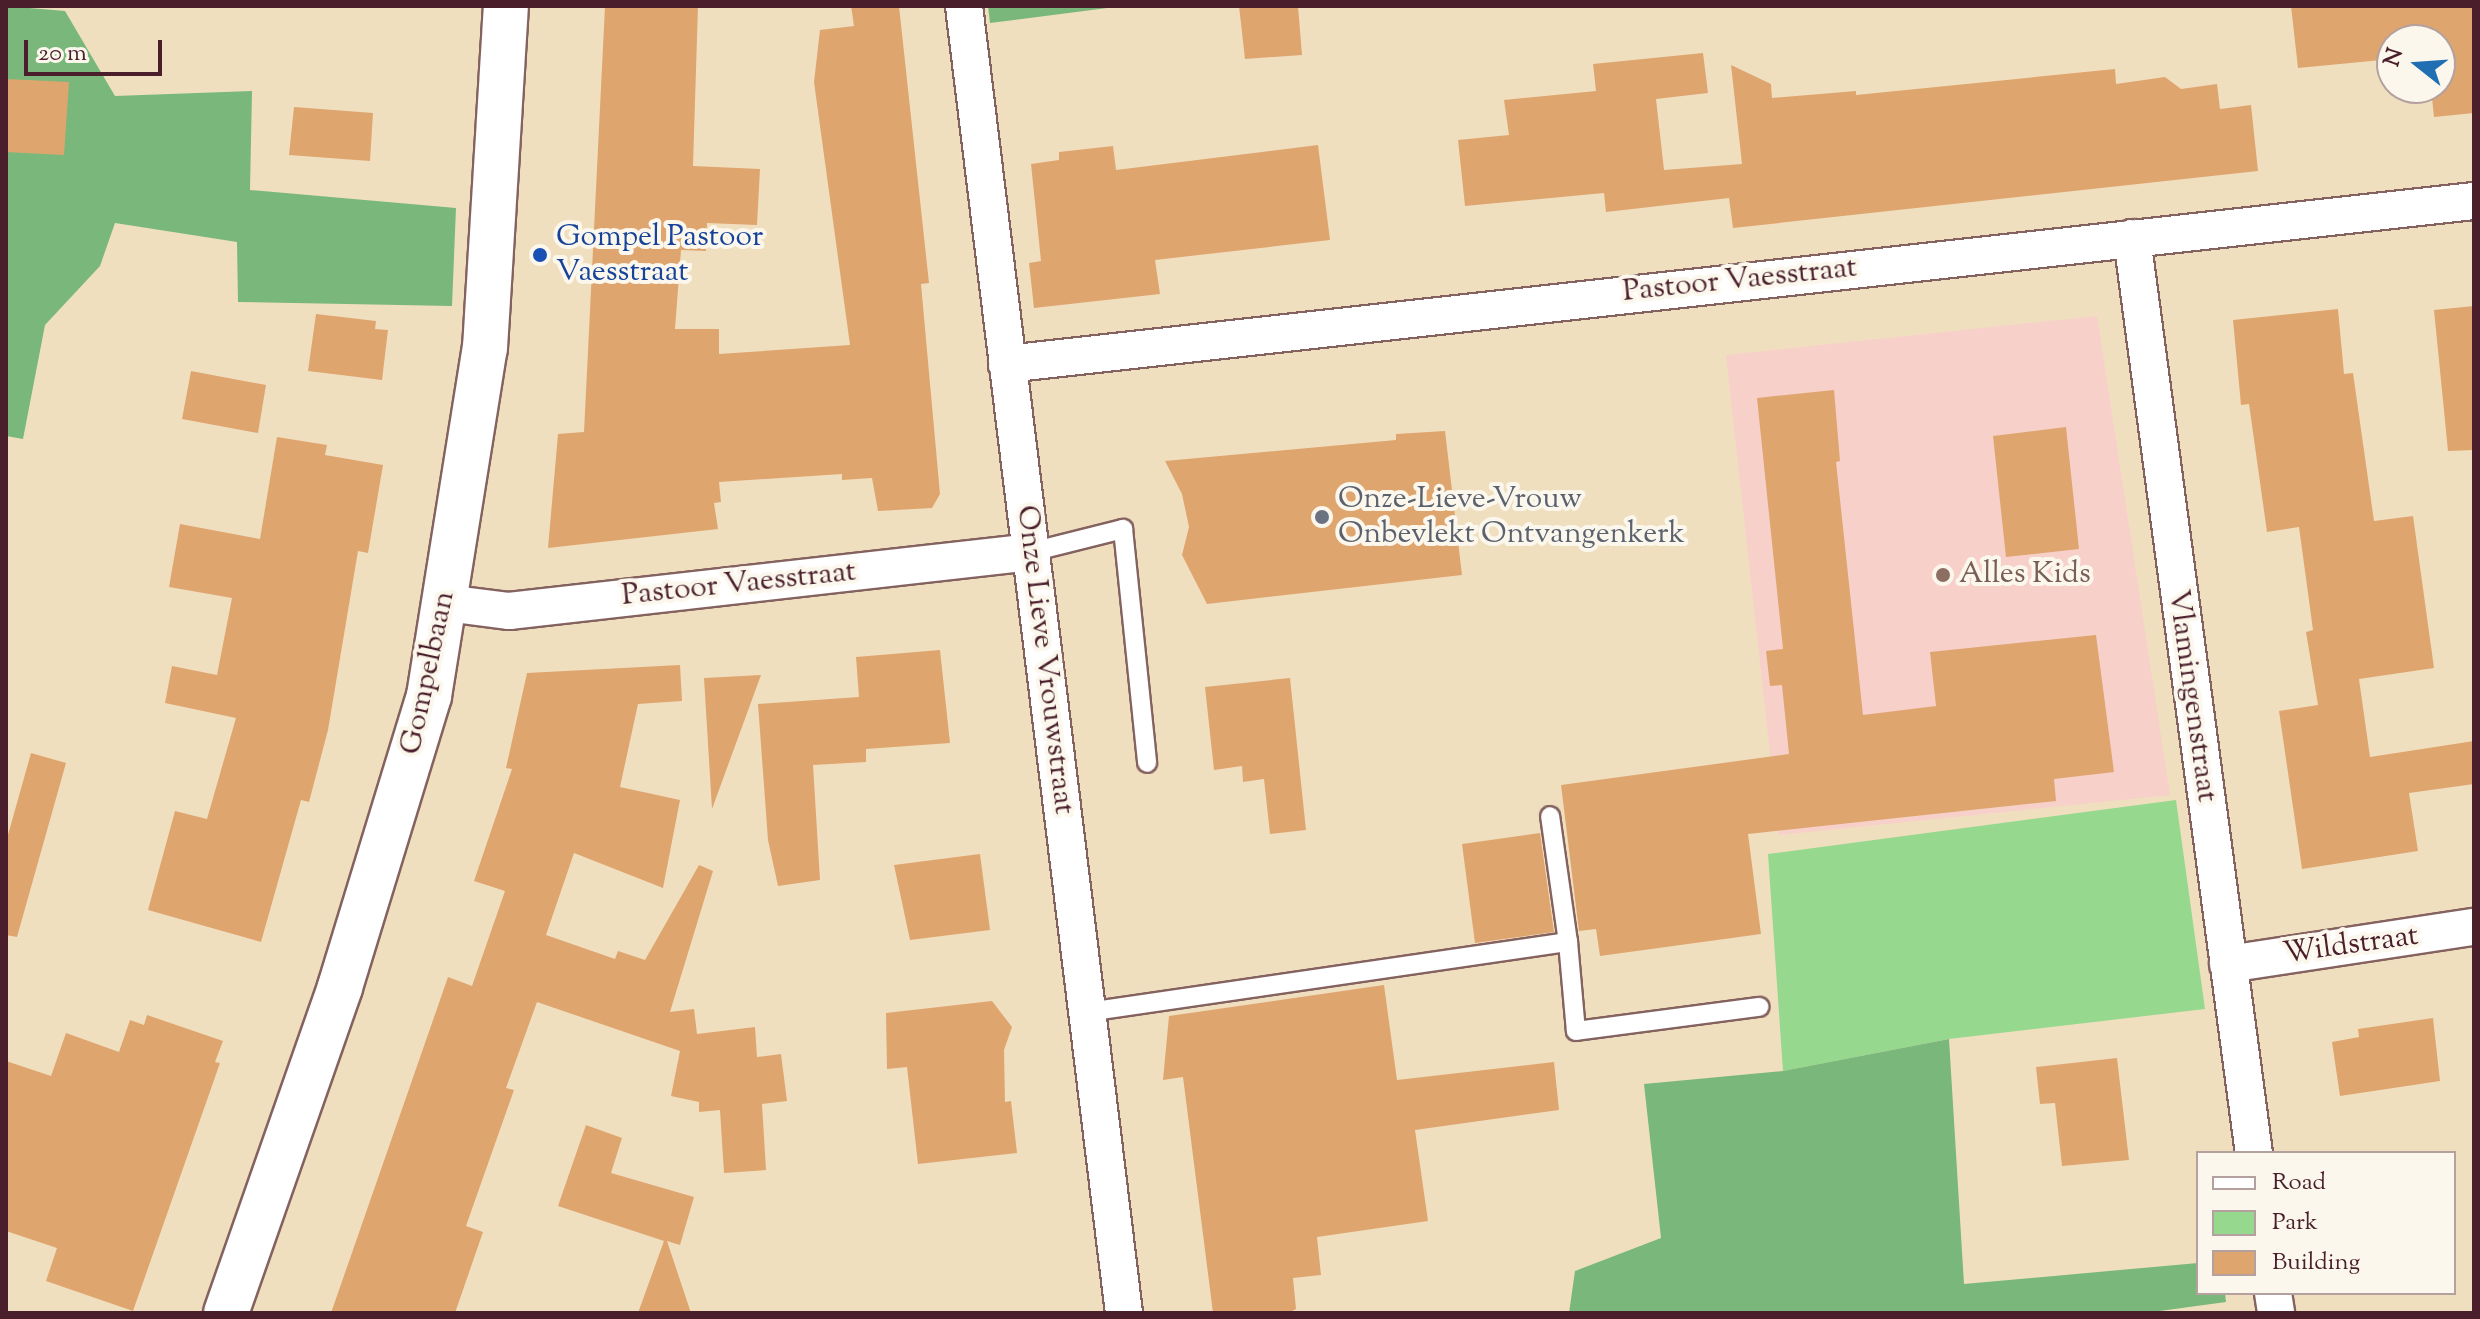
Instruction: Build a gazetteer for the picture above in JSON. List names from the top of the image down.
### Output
{
  "streets": {
    "street": [
      "Pastoor Vaesstraat",
      "Onze Lieve Vrouwstraat",
      "Gompelbaan",
      "Vlamingenstraat",
      "Wildstraat"
    ]
  },
  "crossings": [
    ["Pastoor Vaesstraat", "Onze Lieve Vrouwstraat"],
    ["Pastoor Vaesstraat", "Gompelbaan"],
    ["Pastoor Vaesstraat", "Vlamingenstraat"],
    ["Vlamingenstraat", "Wildstraat"]
  ],
  "places": ["Gompel Pastoor Vaesstraat", "Onze-Lieve-Vrouw Onbevlekt Ontvangenkerk", "Alles Kids"],
  "legend": ["Road", "Park", "Building"],
  "scale_bar": "20 m",
  "north": "left"
}
